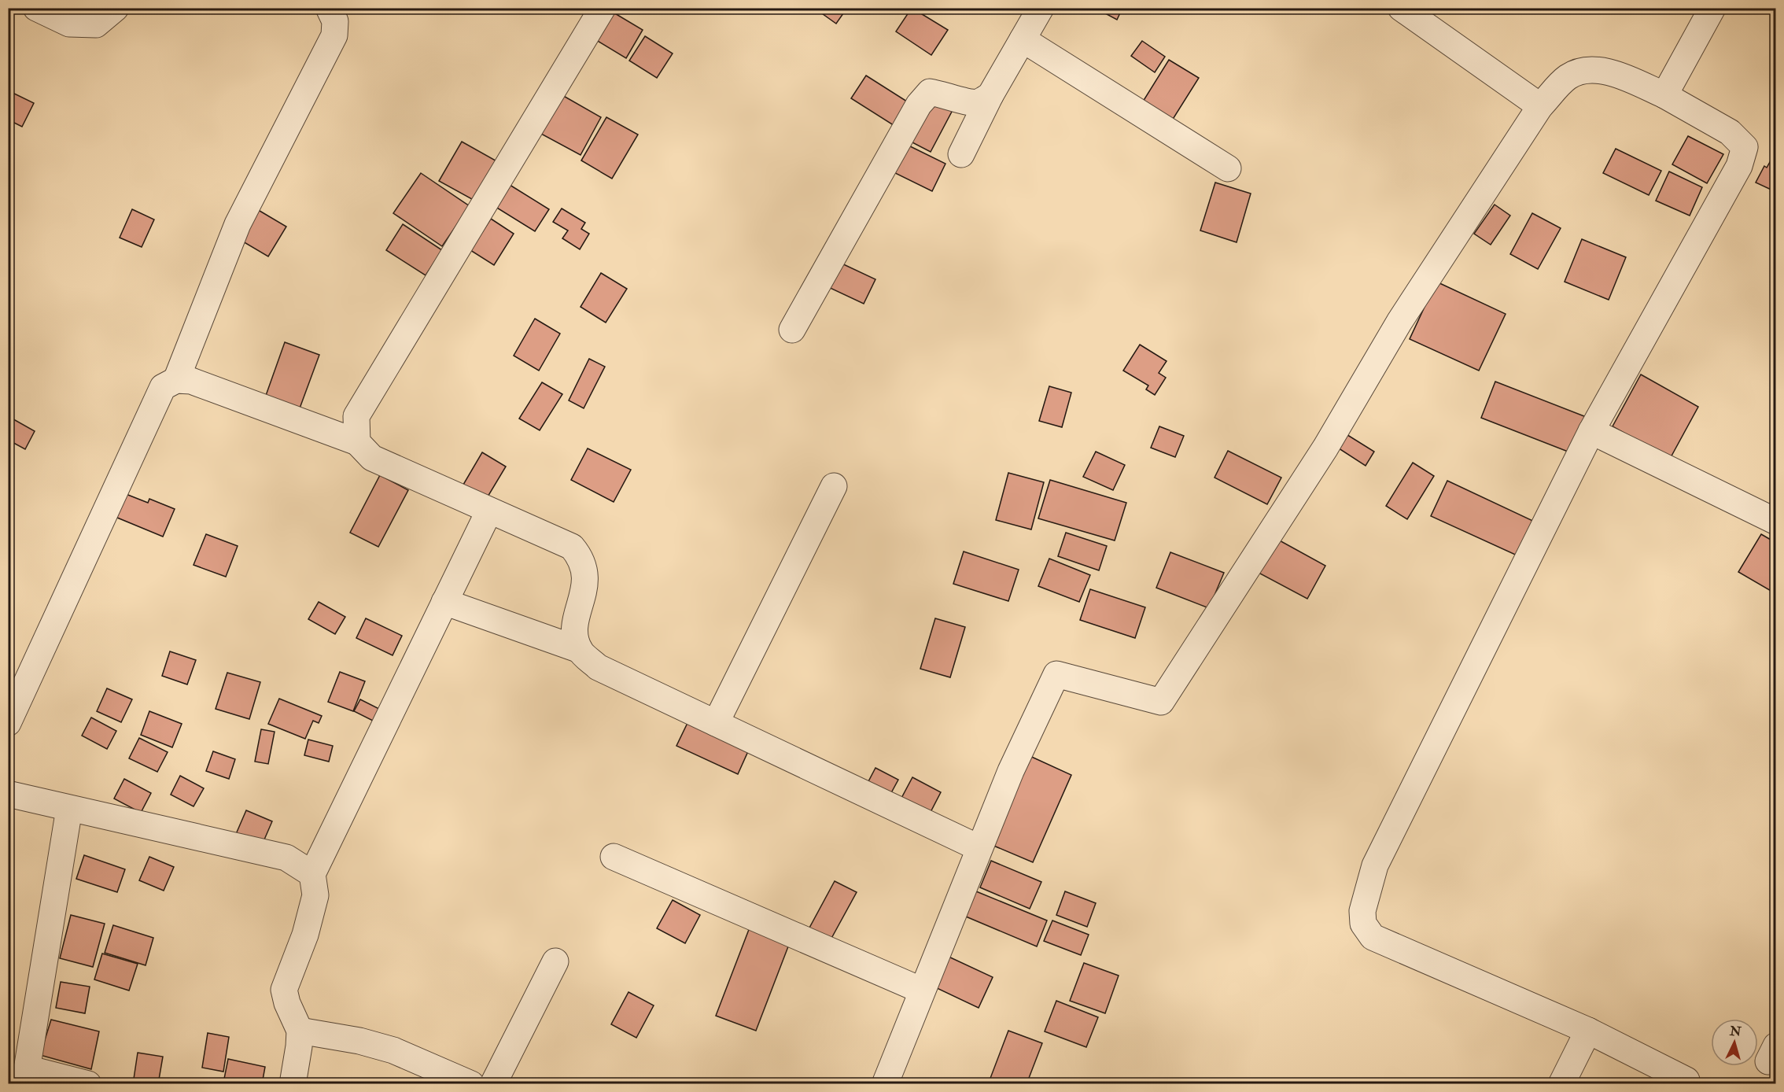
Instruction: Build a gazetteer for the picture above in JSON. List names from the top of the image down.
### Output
{
  "north": "top"
}
